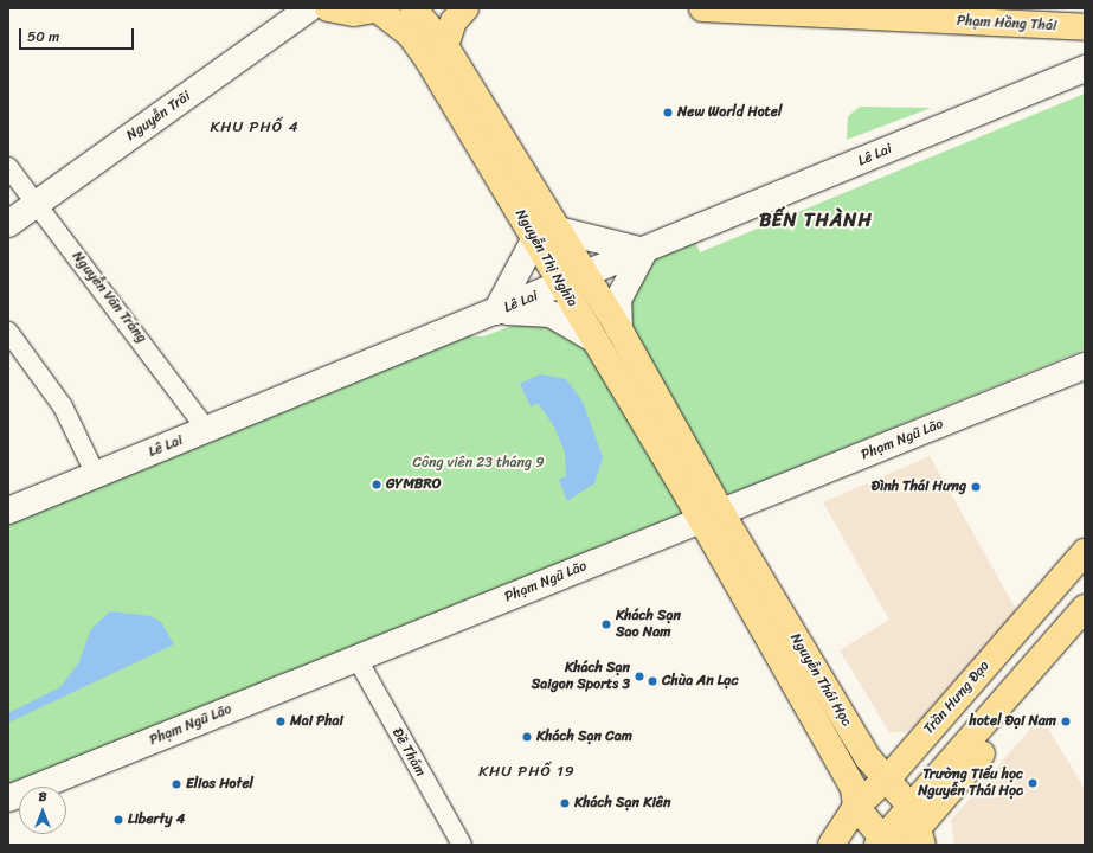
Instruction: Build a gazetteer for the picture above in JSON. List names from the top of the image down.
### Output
{
  "streets": {
    "main road": [
      "Phạm Hồng Thái",
      "Nguyễn Trãi",
      "Lê Lai",
      "Nguyễn Thị Nghĩa",
      "Phạm Ngũ Lão",
      "Nguyễn Thái Học",
      "Trần Hưng Đạo"
    ],
    "street": ["Nguyễn Văn Tráng", "Ðề Thám"]
  },
  "crossings": [
    ["Nguyễn Trãi", "Nguyễn Văn Tráng"],
    ["Lê Lai", "Nguyễn Thị Nghĩa"],
    ["Lê Lai", "Nguyễn Văn Tráng"],
    ["Nguyễn Thị Nghĩa", "Phạm Ngũ Lão"],
    ["Nguyễn Thị Nghĩa", "Nguyễn Thái Học"],
    ["Phạm Ngũ Lão", "Nguyễn Thái Học"],
    ["Phạm Ngũ Lão", "Ðề Thám"],
    ["Nguyễn Thái Học", "Trần Hưng Đạo"]
  ],
  "districts": ["KHU PHỐ 4", "BẾN THÀNH", "KHU PHỐ 19"],
  "parks": ["Công viên 23 tháng 9"],
  "places": [
    "New World Hotel",
    "GYMBRO",
    "Đình Thái Hưng",
    "Khách Sạn Sao Nam",
    "Khách Sạn Saigon Sports 3",
    "Chùa An Lạc",
    "Mai Phai",
    "hotel Đại Nam",
    "Khách Sạn Cam",
    "Trường Tiểu học Nguyễn Thái Học",
    "Elios Hotel",
    "Khách Sạn Kiên",
    "Liberty 4"
  ],
  "scale_bar": "50 m",
  "north": "top"
}
